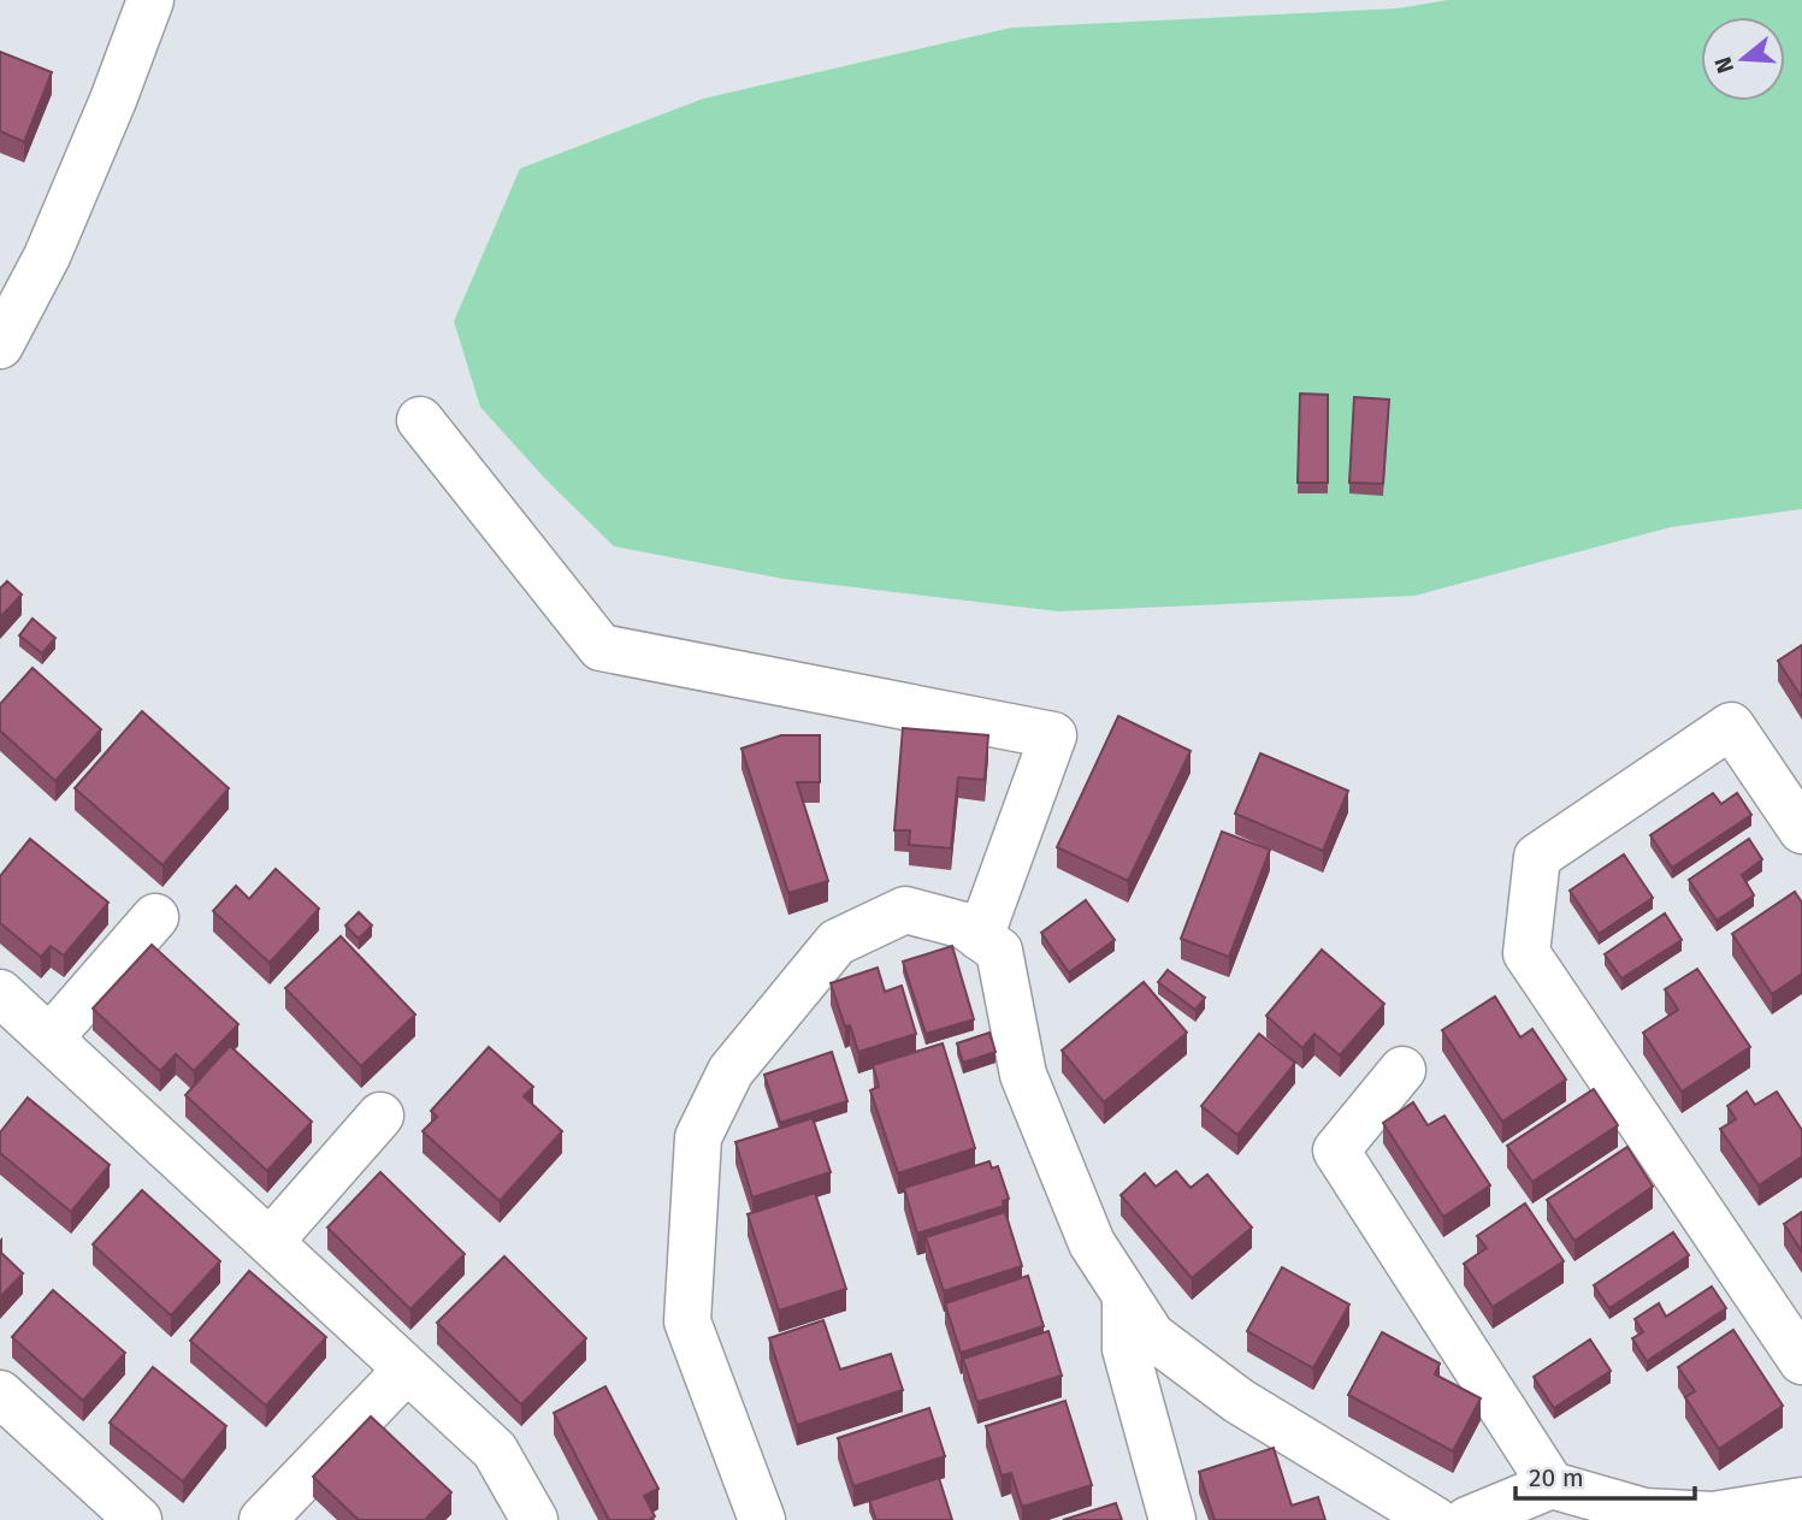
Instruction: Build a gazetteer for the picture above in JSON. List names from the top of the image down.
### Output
{
  "scale_bar": "20 m",
  "north": "left"
}
